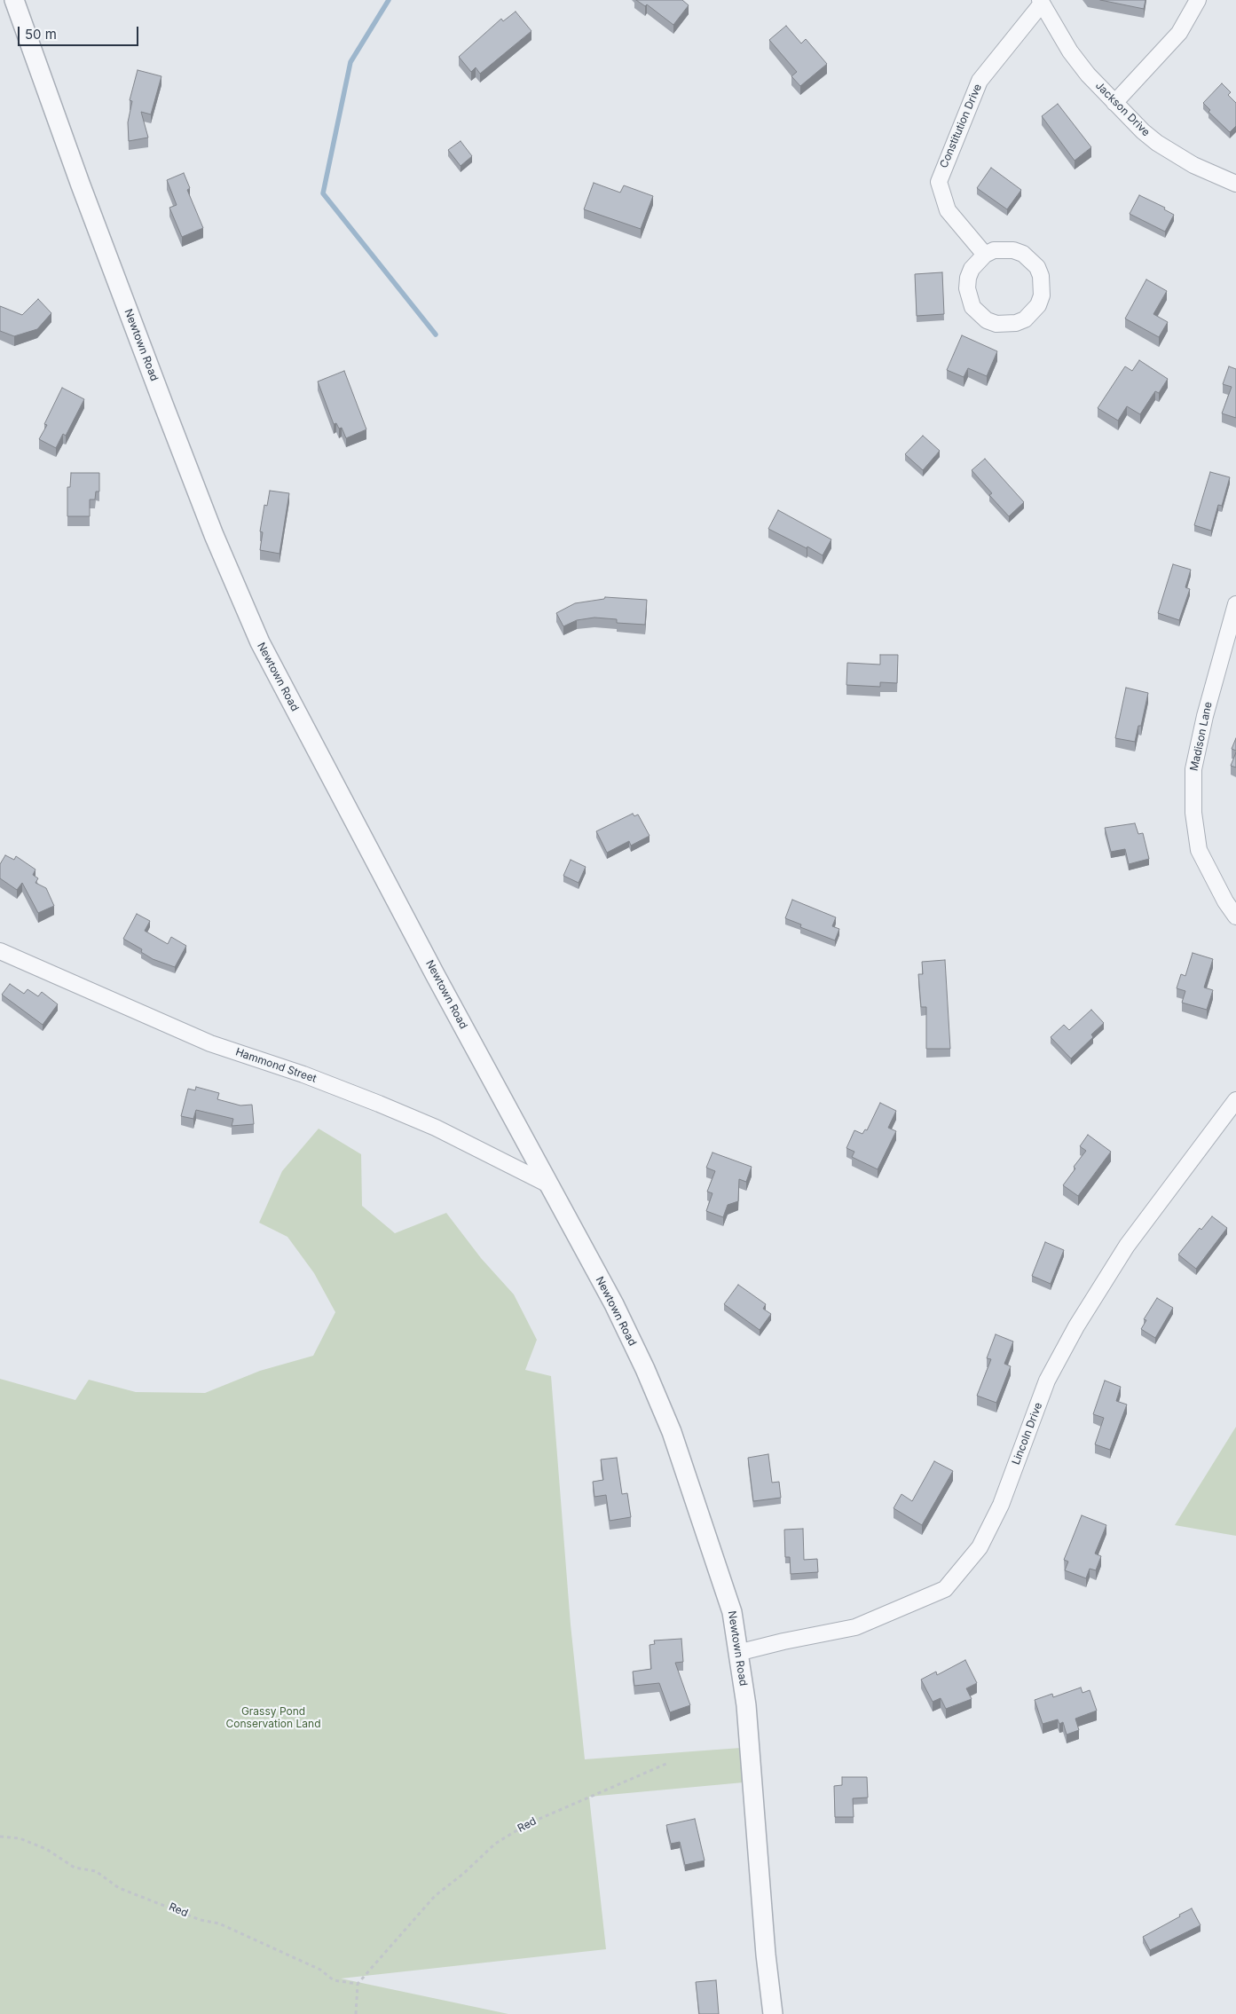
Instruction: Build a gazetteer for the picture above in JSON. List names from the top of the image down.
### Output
{
  "streets": {
    "street": [
      "Jackson Drive",
      "Constitution Drive",
      "Newtown Road",
      "Madison Lane",
      "Hammond Street",
      "Lincoln Drive"
    ],
    "path": ["Red"]
  },
  "crossings": [
    ["Jackson Drive", "Constitution Drive"],
    ["Newtown Road", "Hammond Street"],
    ["Newtown Road", "Lincoln Drive"]
  ],
  "parks": ["Grassy Pond Conservation Land"],
  "scale_bar": "50 m"
}
